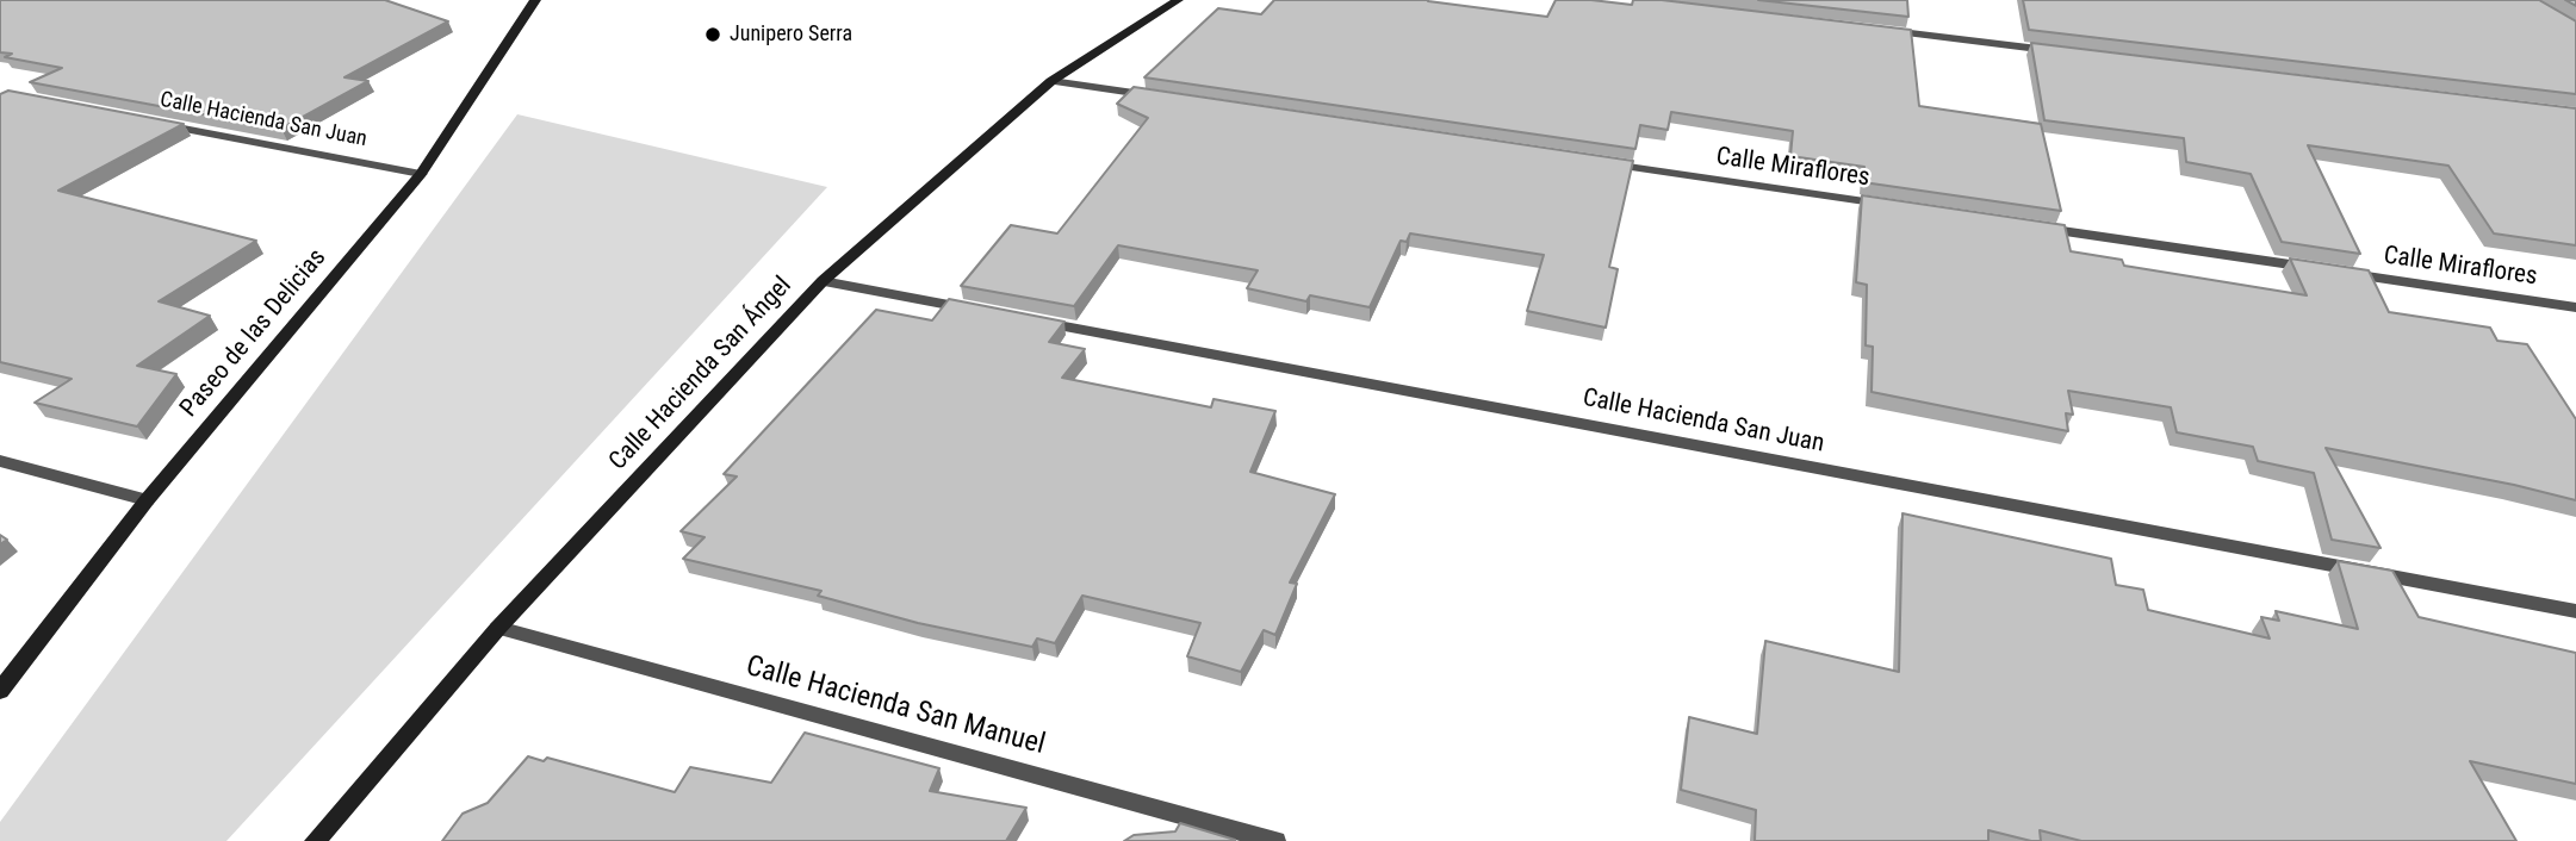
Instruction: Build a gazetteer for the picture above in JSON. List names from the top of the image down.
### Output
{
  "streets": {
    "street": [
      "Calle Hacienda San Juan",
      "Calle Miraflores",
      "Paseo de las Delicias",
      "Calle Hacienda San Ángel",
      "Calle Hacienda San Manuel"
    ]
  },
  "crossings": [
    ["Calle Hacienda San Juan", "Paseo de las Delicias"],
    ["Calle Hacienda San Ángel", "Calle Hacienda San Manuel"]
  ],
  "places": ["Junipero Serra"]
}
